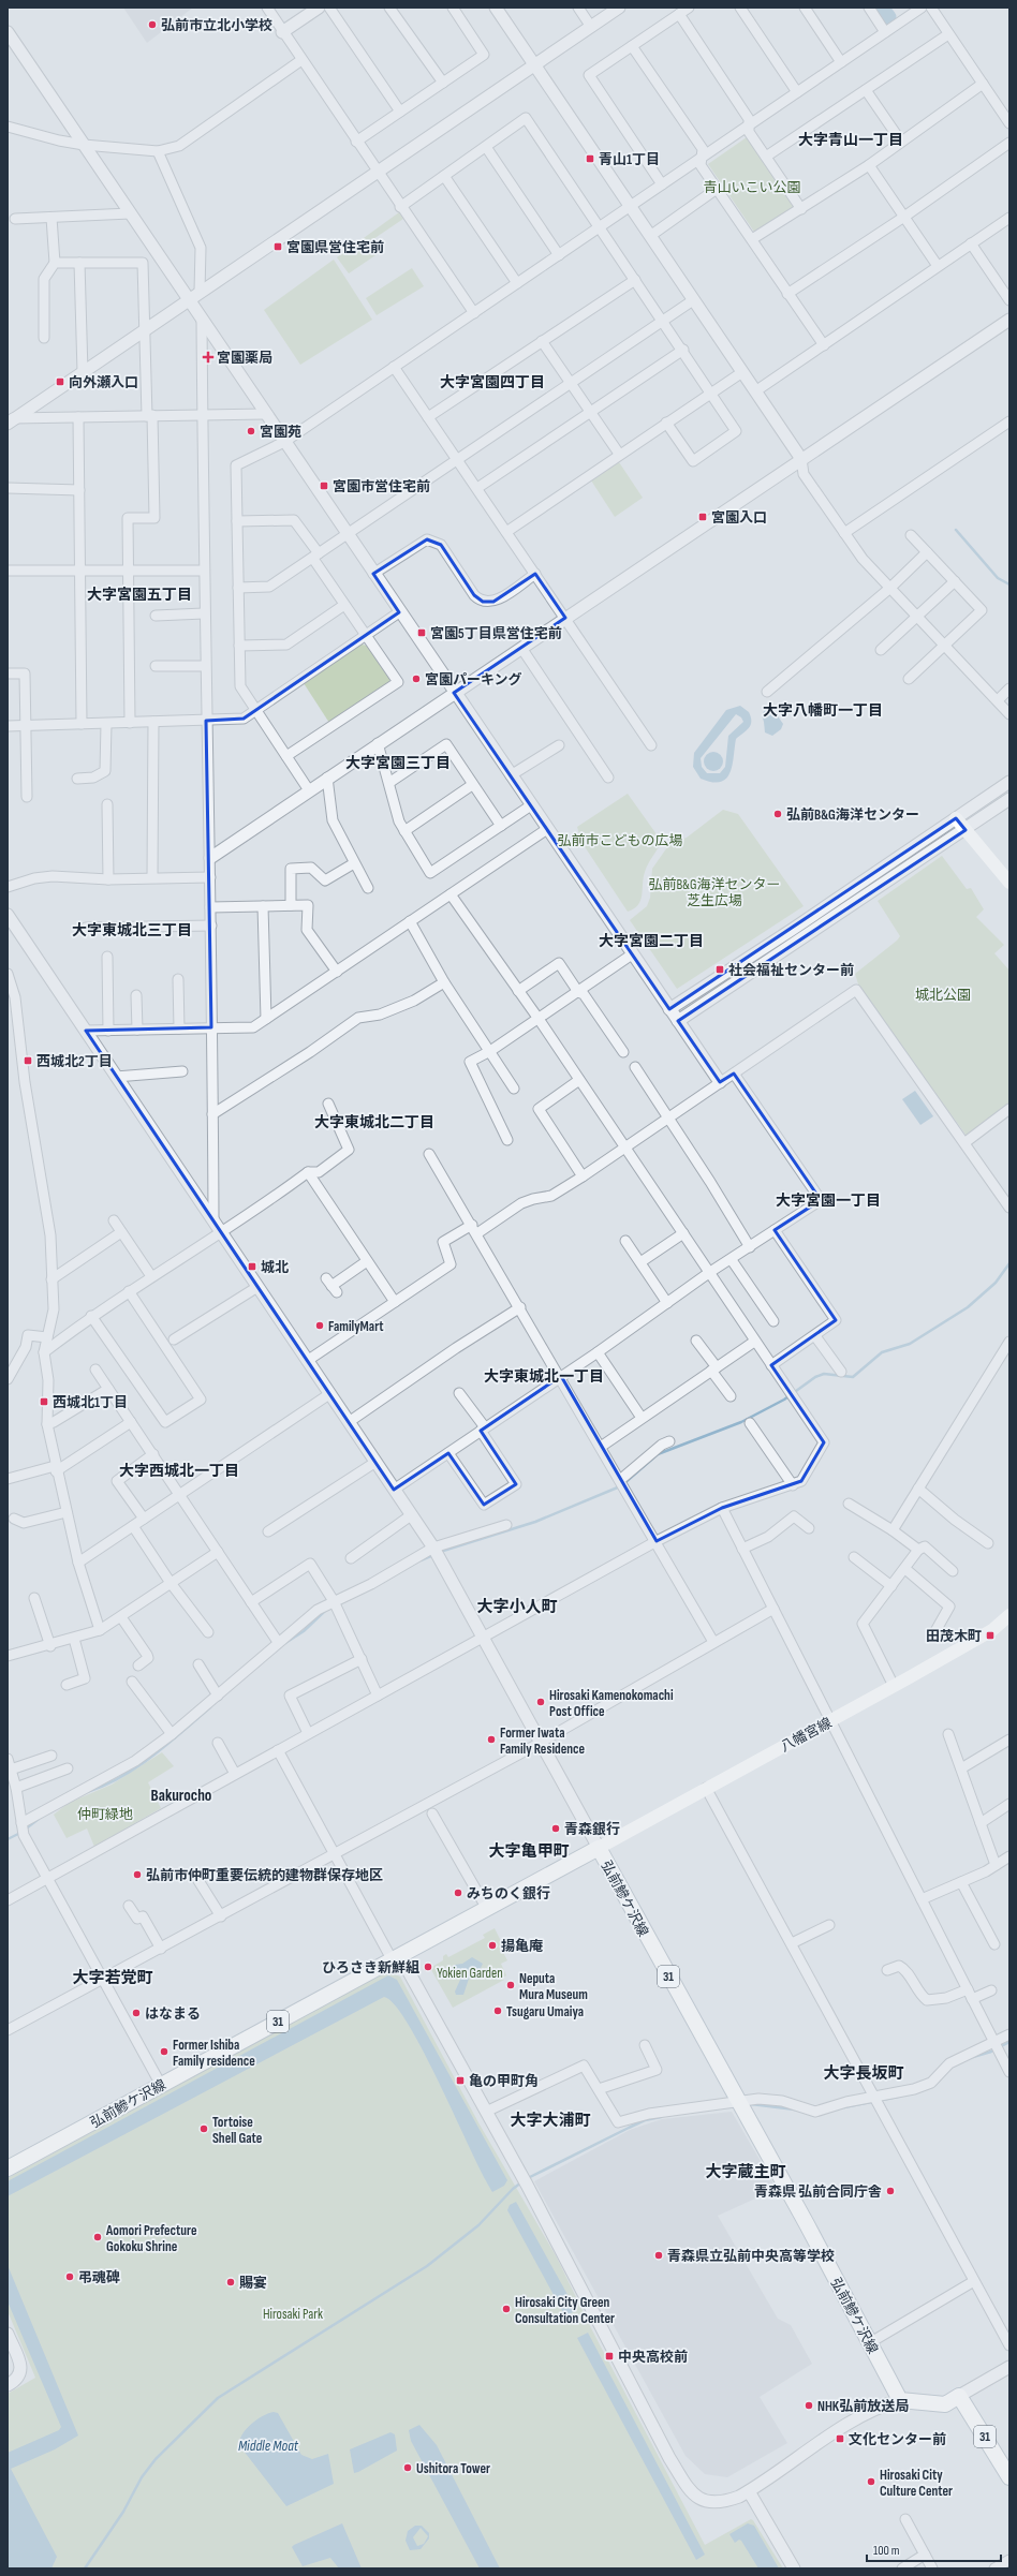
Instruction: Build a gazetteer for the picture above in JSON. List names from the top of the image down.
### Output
{
  "streets": {
    "main road": ["八幡宮線", "弘前鰺ケ沢線", "31"]
  },
  "crossings": [
    ["八幡宮線", "弘前鰺ケ沢線"]
  ],
  "districts": [
    "大字青山一丁目",
    "大字宮園四丁目",
    "大字宮園五丁目",
    "大字八幡町一丁目",
    "大字宮園三丁目",
    "大字東城北三丁目",
    "大字宮園二丁目",
    "大字東城北二丁目",
    "大字宮園一丁目",
    "大字東城北一丁目",
    "大字西城北一丁目",
    "大字小人町",
    "Bakurocho",
    "大字亀甲町",
    "大字若党町",
    "大字長坂町",
    "大字大浦町",
    "大字蔵主町"
  ],
  "water": ["Middle Moat"],
  "parks": [
    "青山いこい公園",
    "弘前市こどもの広場",
    "弘前B&G海洋センター 芝生広場",
    "城北公園",
    "仲町緑地",
    "Yokien Garden",
    "Hirosaki Park"
  ],
  "places": {
    "other": [
      "弘前市立北小学校",
      "宮園苑",
      "宮園パーキング",
      "弘前B&G海洋センター",
      "FamilyMart",
      "Hirosaki Kamenokomachi Post Office",
      "Former Iwata Family Residence",
      "青森銀行",
      "弘前市仲町重要伝統的建物群保存地区",
      "みちのく銀行",
      "揚亀庵",
      "ひろさき新鮮組",
      "Neputa Mura Museum",
      "Tsugaru Umaiya",
      "はなまる",
      "Former Ishiba Family residence",
      "Tortoise Shell Gate",
      "青森県 弘前合同庁舎",
      "Aomori Prefecture Gokoku Shrine",
      "青森県立弘前中央高等学校",
      "弔魂碑",
      "賜宴",
      "Hirosaki City Green Consultation Center",
      "NHK弘前放送局",
      "Ushitora Tower",
      "Hirosaki City Culture Center"
    ],
    "transit": [
      "青山1丁目",
      "宮園県営住宅前",
      "向外瀬入口",
      "宮園市営住宅前",
      "宮園入口",
      "宮園5丁目県営住宅前",
      "社会福祉センター前",
      "西城北2丁目",
      "城北",
      "西城北1丁目",
      "田茂木町",
      "亀の甲町角",
      "中央高校前",
      "文化センター前"
    ],
    "health": ["宮園薬局"]
  },
  "scale_bar": "100 m"
}
